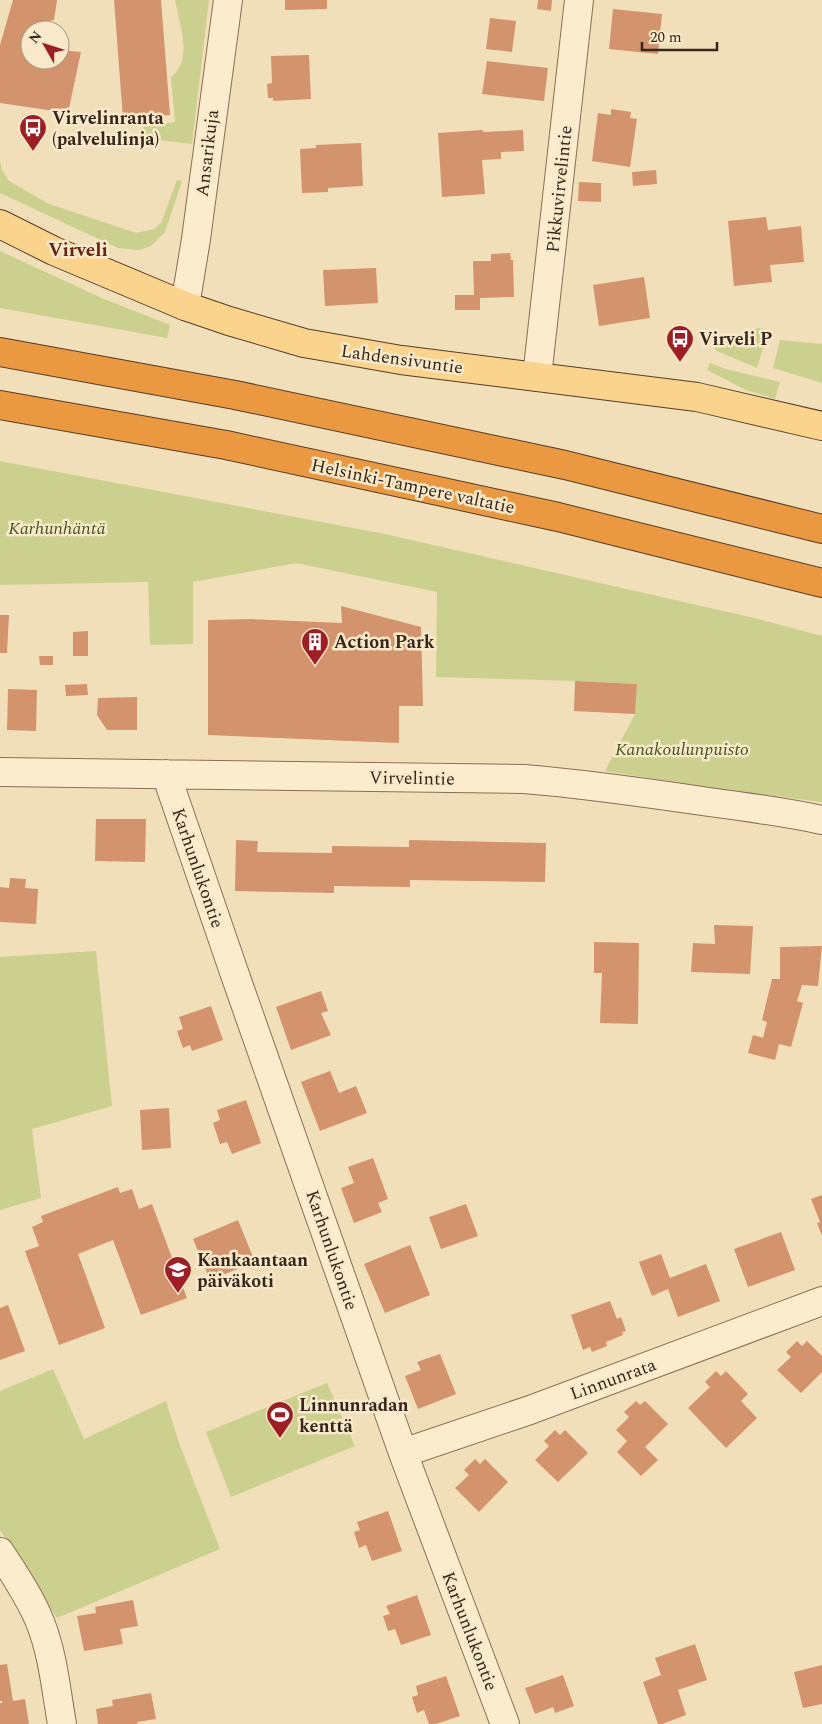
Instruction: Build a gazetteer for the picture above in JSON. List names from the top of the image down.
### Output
{
  "streets": {
    "highway": ["Helsinki-Tampere valtatie"],
    "main road": ["Lahdensivuntie"],
    "street": [
      "Ansarikuja",
      "Pikkuvirvelintie",
      "Virvelintie",
      "Karhunlukontie",
      "Linnunrata"
    ]
  },
  "crossings": [
    ["Ansarikuja", "Lahdensivuntie"],
    ["Pikkuvirvelintie", "Lahdensivuntie"],
    ["Virvelintie", "Karhunlukontie"],
    ["Karhunlukontie", "Linnunrata"]
  ],
  "districts": ["Virveli"],
  "parks": ["Karhunhäntä", "Kanakoulunpuisto"],
  "places": {
    "bus stop": ["Virvelinranta (palvelulinja)", "Virveli P"],
    "building": ["Action Park"],
    "school or university": ["Kankaantaan päiväkoti"],
    "sports": ["Linnunradan kenttä"]
  },
  "scale_bar": "20 m",
  "north": "top left"
}
